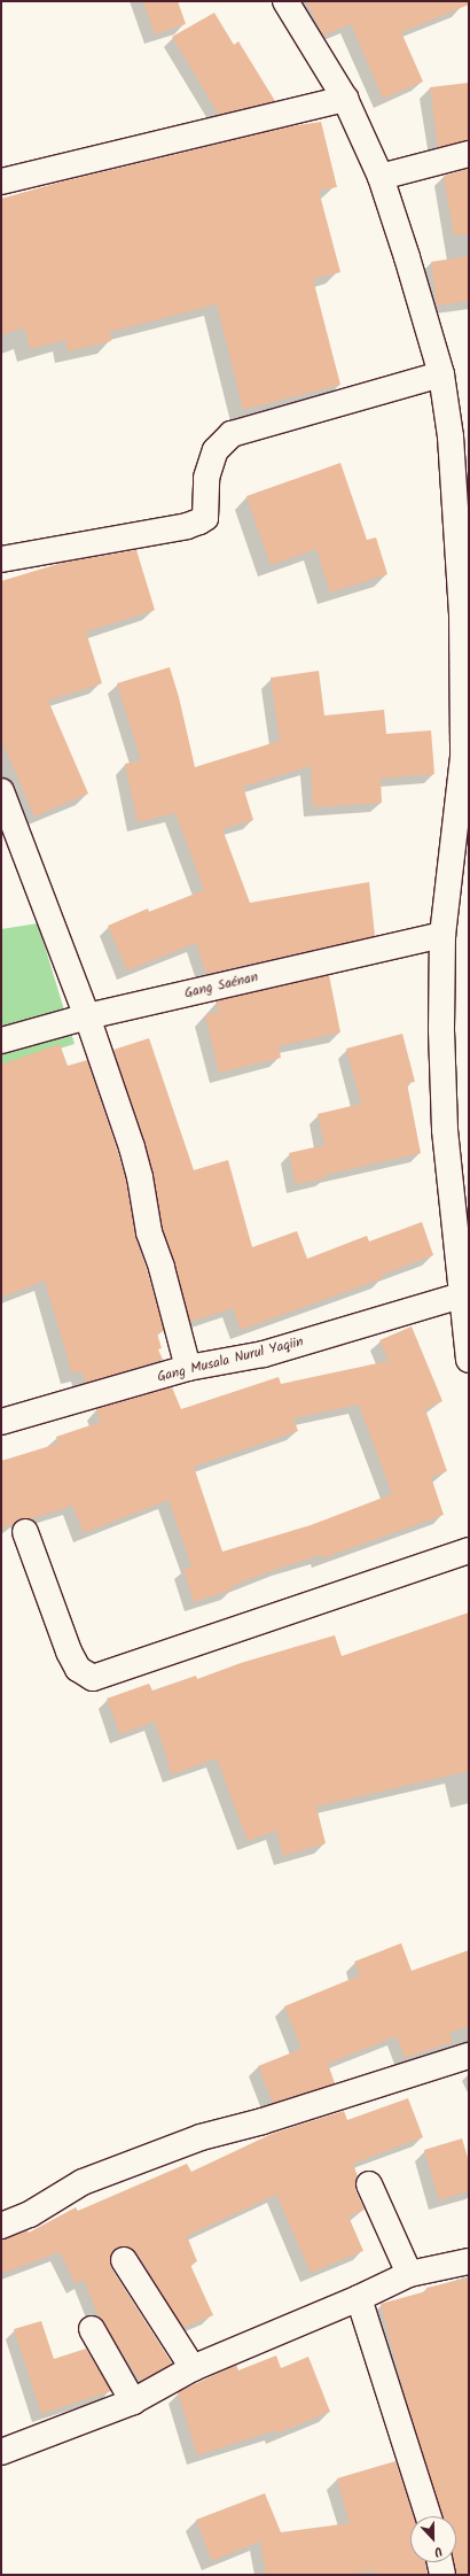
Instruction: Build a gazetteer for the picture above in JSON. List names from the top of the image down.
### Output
{
  "streets": {
    "street": ["Gang Saénan", "Gang Musala Nurul Yaqiin"]
  },
  "north": "bottom"
}
